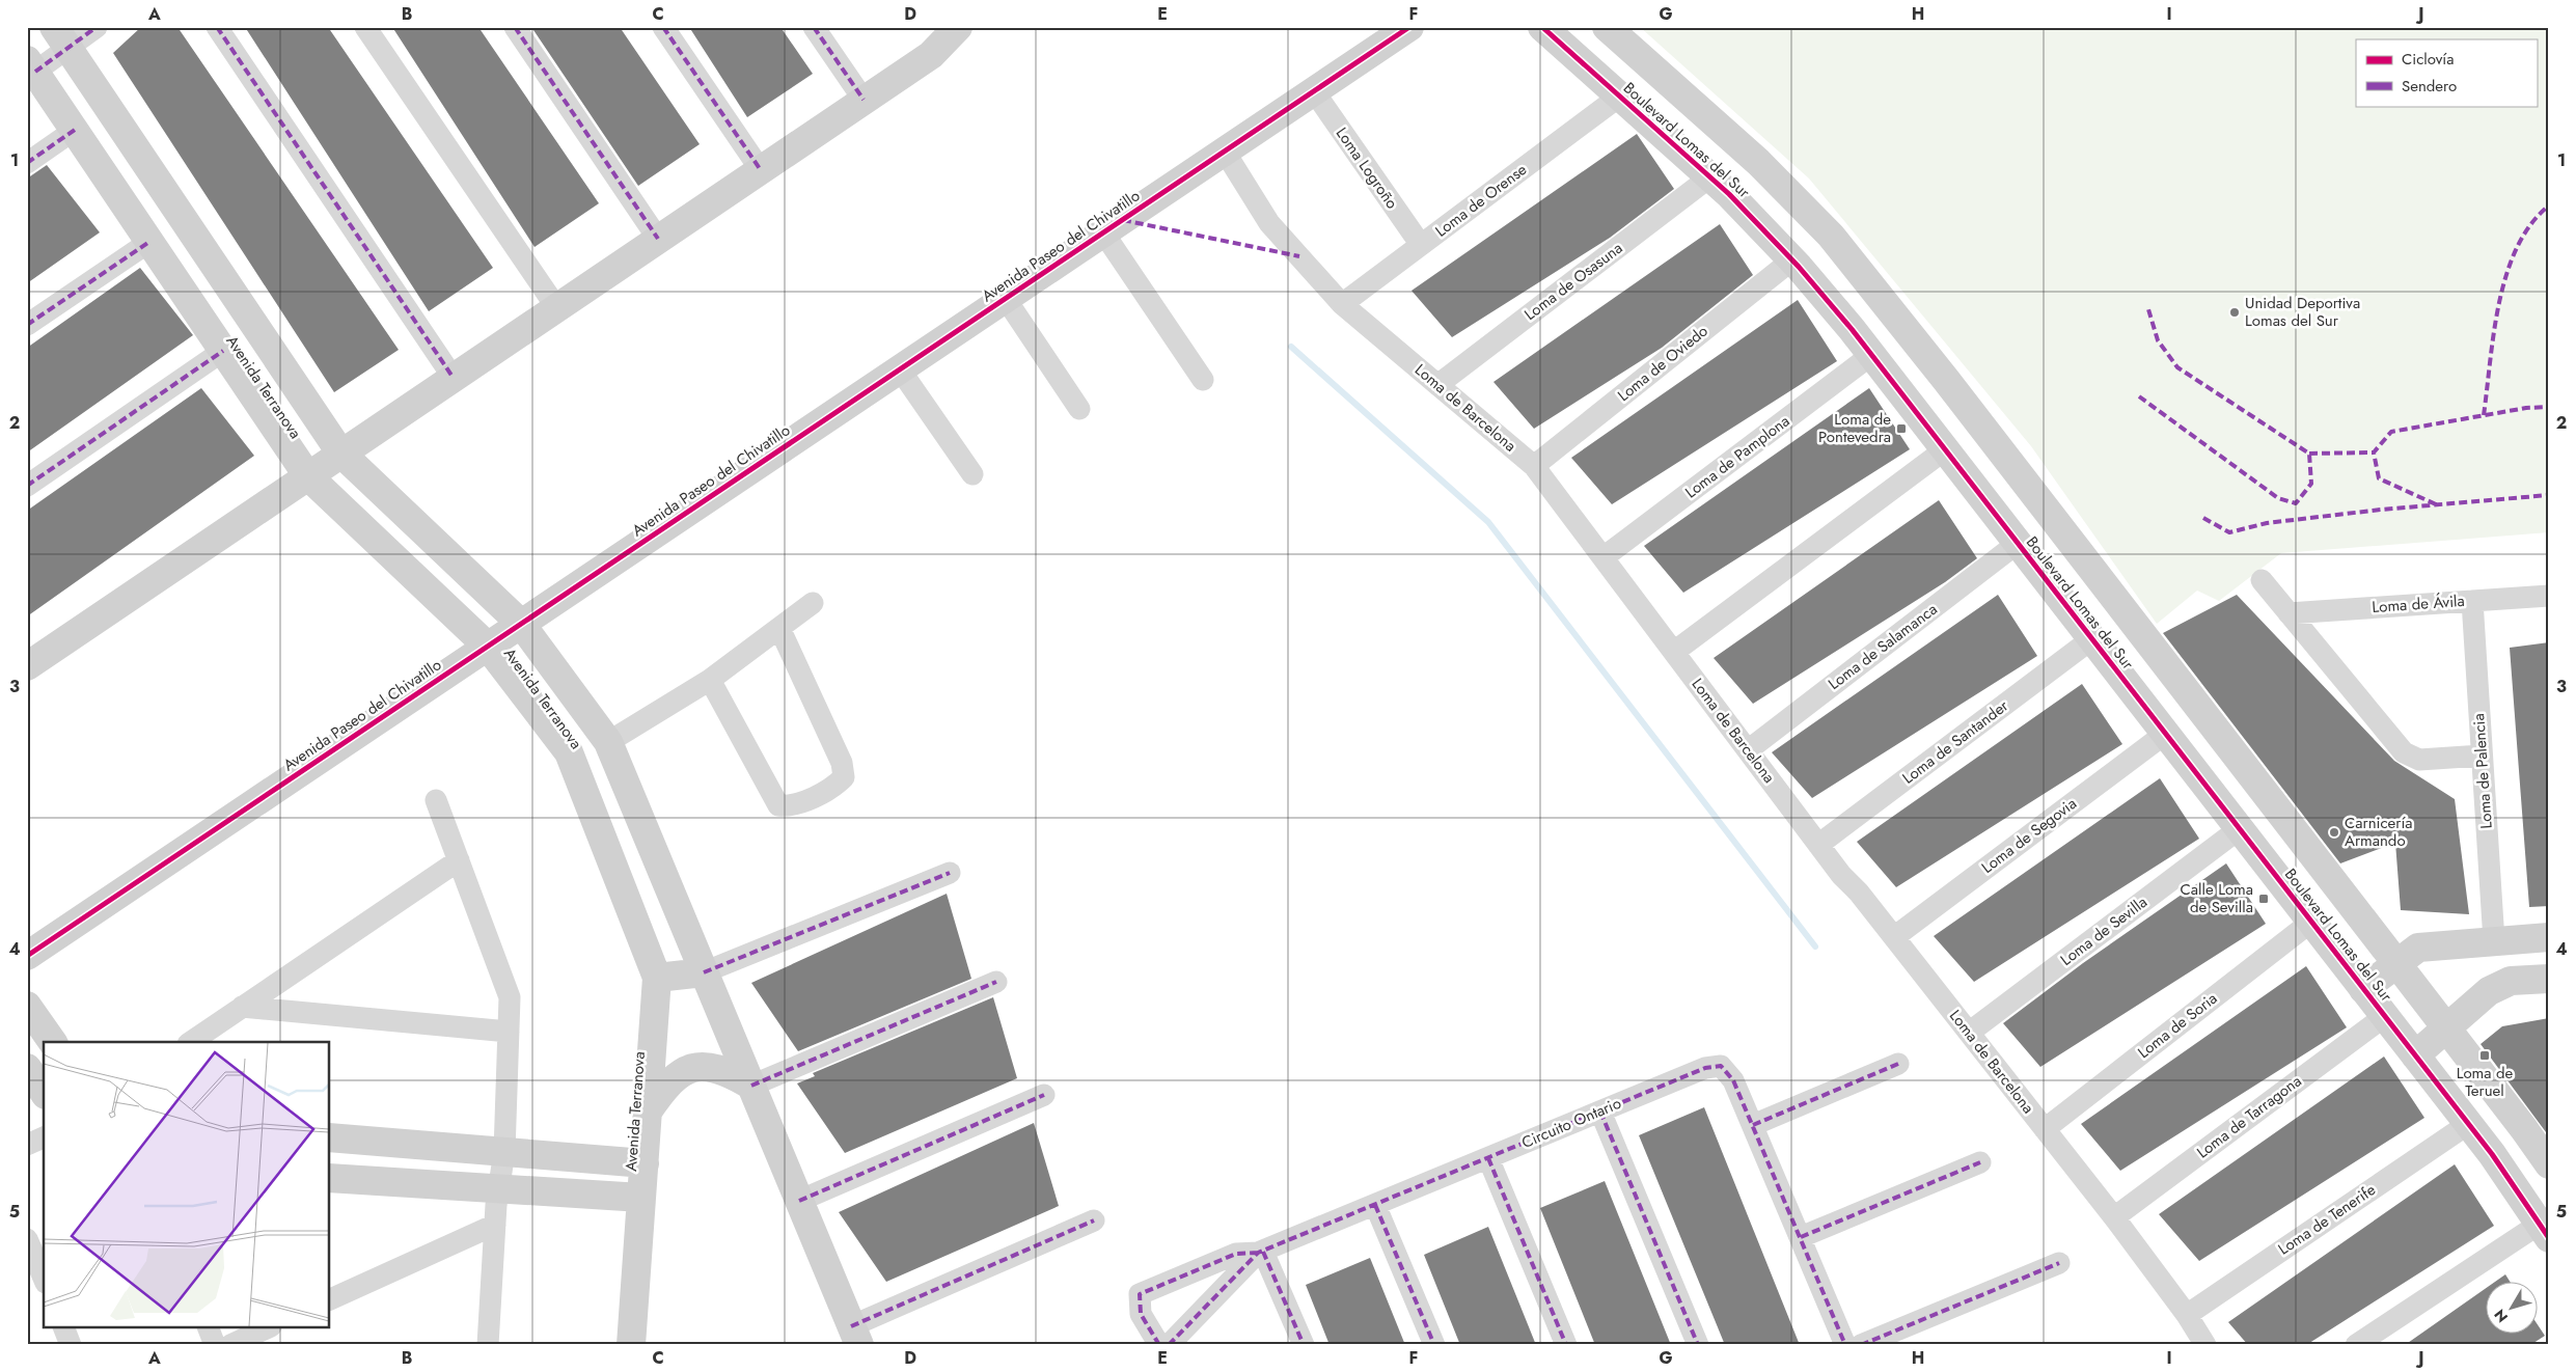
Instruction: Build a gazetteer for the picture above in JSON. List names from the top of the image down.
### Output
{
  "streets": {
    "street": [
      "Boulevard Lomas del Sur",
      "Loma Logroño",
      "Loma de Orense",
      "Avenida Paseo del Chivatillo",
      "Loma de Osasuna",
      "Loma de Oviedo",
      "Avenida Terranova",
      "Loma de Barcelona",
      "Loma de Pamplona",
      "Loma de Ávila",
      "Loma de Salamanca",
      "Loma de Santander",
      "Loma de Palencia",
      "Loma de Segovia",
      "Loma de Sevilla",
      "Loma de Soria",
      "Loma de Tarragona",
      "Circuito Ontario",
      "Loma de Tenerife"
    ]
  },
  "crossings": [
    ["Boulevard Lomas del Sur", "Loma de Orense"],
    ["Boulevard Lomas del Sur", "Loma de Osasuna"],
    ["Boulevard Lomas del Sur", "Loma de Oviedo"],
    ["Boulevard Lomas del Sur", "Loma de Pamplona"],
    ["Boulevard Lomas del Sur", "Loma de Salamanca"],
    ["Boulevard Lomas del Sur", "Loma de Santander"],
    ["Boulevard Lomas del Sur", "Loma de Segovia"],
    ["Boulevard Lomas del Sur", "Loma de Sevilla"],
    ["Boulevard Lomas del Sur", "Loma de Soria"],
    ["Boulevard Lomas del Sur", "Loma de Tarragona"],
    ["Boulevard Lomas del Sur", "Loma de Tenerife"],
    ["Loma Logroño", "Loma de Orense"],
    ["Loma Logroño", "Avenida Paseo del Chivatillo"],
    ["Loma de Orense", "Loma de Barcelona"],
    ["Avenida Paseo del Chivatillo", "Avenida Terranova"],
    ["Avenida Paseo del Chivatillo", "Loma de Barcelona"],
    ["Loma de Osasuna", "Loma de Barcelona"],
    ["Loma de Oviedo", "Loma de Barcelona"],
    ["Loma de Barcelona", "Loma de Pamplona"],
    ["Loma de Barcelona", "Loma de Salamanca"],
    ["Loma de Barcelona", "Loma de Santander"],
    ["Loma de Barcelona", "Loma de Segovia"],
    ["Loma de Barcelona", "Loma de Sevilla"],
    ["Loma de Barcelona", "Loma de Soria"],
    ["Loma de Barcelona", "Loma de Tarragona"],
    ["Loma de Barcelona", "Loma de Tenerife"],
    ["Loma de Ávila", "Loma de Palencia"]
  ],
  "places": {
    "other": ["Unidad Deportiva Lomas del Sur", "Carnicería Armando"],
    "transit": ["Loma de Pontevedra", "Calle Loma de Sevilla", "Loma de Teruel"]
  },
  "legend": ["Ciclovía", "Sendero"],
  "north": "bottom left",
  "grid": {
    "columns": [
      "A",
      "B",
      "C",
      "D",
      "E",
      "F",
      "G",
      "H",
      "I",
      "J"
    ],
    "rows": [
      "1",
      "2",
      "3",
      "4",
      "5"
    ]
  }
}
